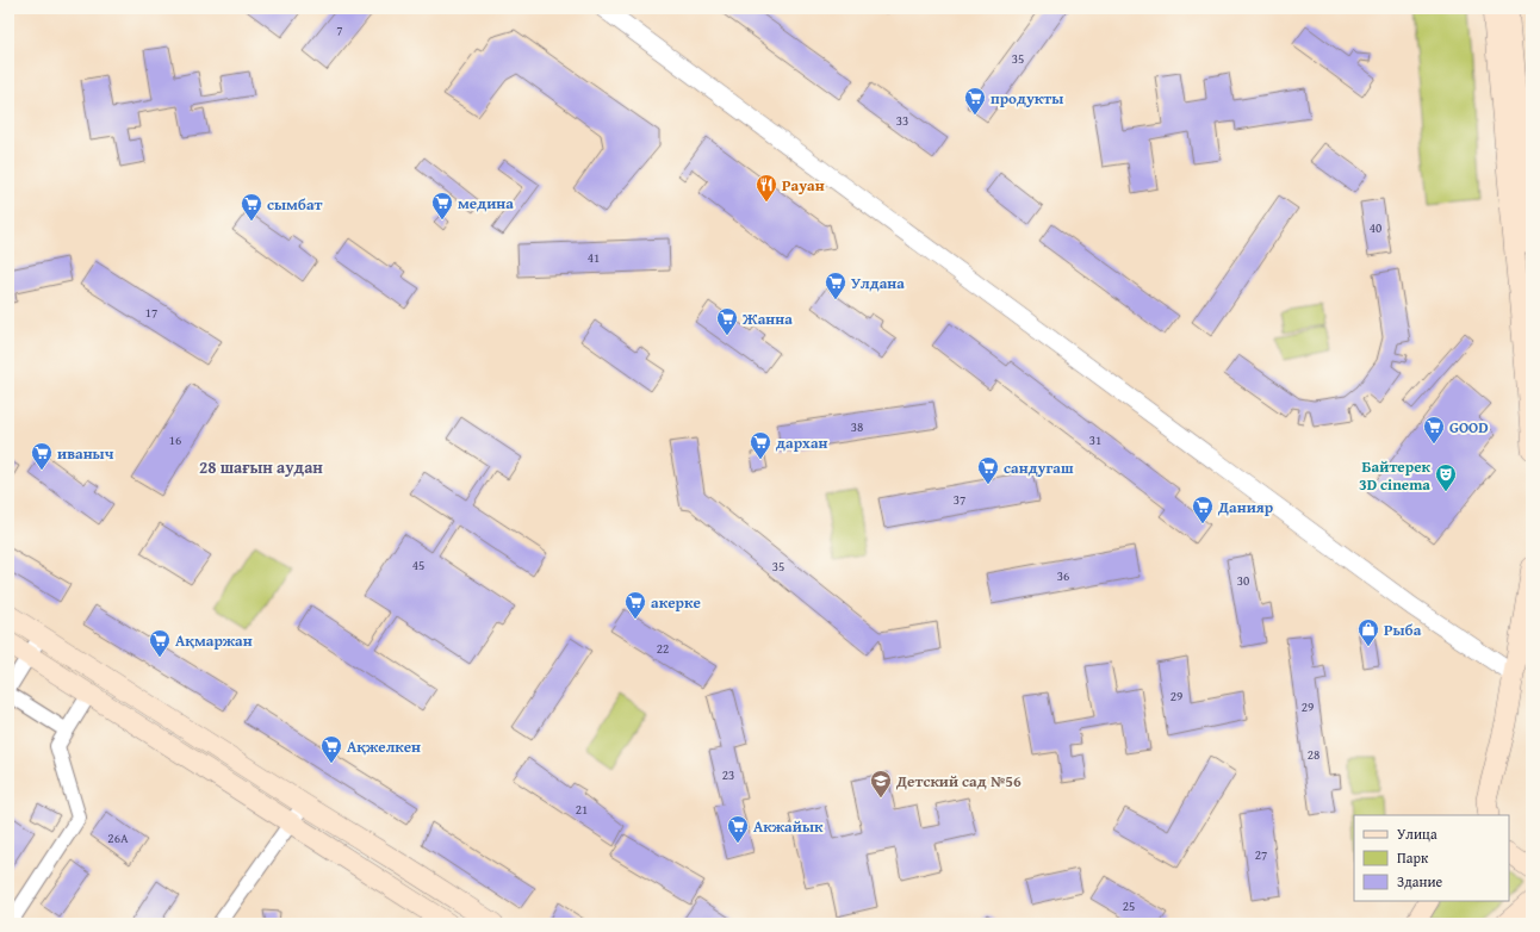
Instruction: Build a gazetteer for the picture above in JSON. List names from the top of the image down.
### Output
{
  "districts": ["28 шағын аудан"],
  "places": {
    "supermarket": [
      "продукты",
      "медина",
      "сымбат",
      "Улдана",
      "Жанна",
      "GOOD",
      "дархан",
      "иваныч",
      "сандугаш",
      "Данияр",
      "акерке",
      "Ақмаржан",
      "Ақжелкен",
      "Акжайык"
    ],
    "restaurant": ["Рауан"],
    "theatre": ["Байтерек 3D cinema"],
    "shop": ["Рыба"],
    "school or university": ["Детский сад №56"]
  },
  "house_numbers": [
    "7",
    "35",
    "33",
    "40",
    "41",
    "17",
    "38",
    "16",
    "31",
    "37",
    "45",
    "35",
    "36",
    "30",
    "22",
    "29",
    "29",
    "28",
    "23",
    "21",
    "26А",
    "27",
    "25"
  ],
  "legend": ["Улица", "Парк", "Здание"]
}
